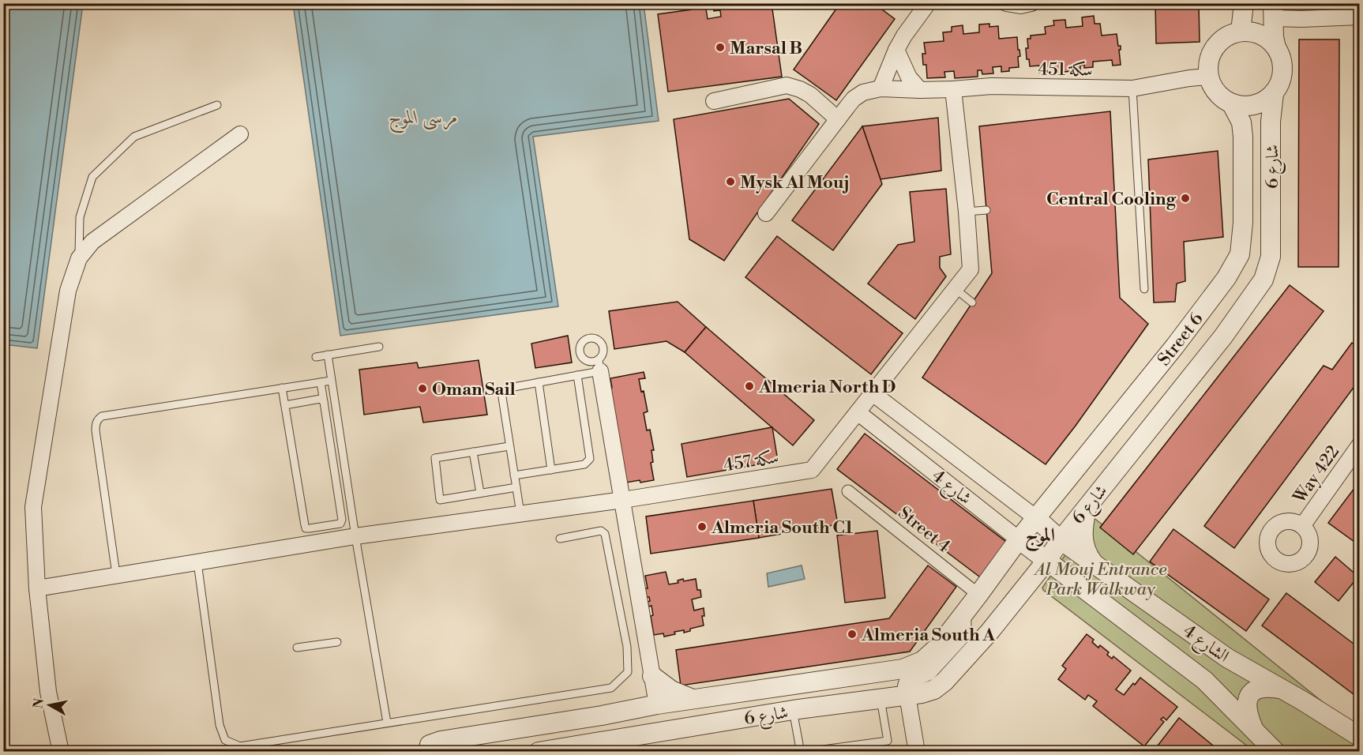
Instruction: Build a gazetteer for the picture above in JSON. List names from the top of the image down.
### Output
{
  "streets": {
    "street": [
      "سكة 451",
      "شارع 6",
      "Street 6",
      "سكة 457",
      "Way 422",
      "شارع 4",
      "Street 4",
      "الشارع 4"
    ]
  },
  "crossings": [
    ["سكة 451", "شارع 6"],
    ["سكة 451", "Street 6"],
    ["سكة 451", "سكة 457"],
    ["شارع 6", "Street 6"],
    ["شارع 6", "شارع 4"],
    ["شارع 6", "Street 4"],
    ["شارع 6", "الشارع 4"],
    ["Street 6", "شارع 4"],
    ["سكة 457", "شارع 4"],
    ["شارع 4", "الشارع 4"]
  ],
  "districts": ["الموج"],
  "water": ["مرسى الموج"],
  "parks": ["Al Mouj Entrance Park Walkway"],
  "places": [
    "Marsal B",
    "Mysk Al Mouj",
    "Central Cooling",
    "Almeria North D",
    "Oman Sail",
    "Almeria South C1",
    "Almeria South A"
  ],
  "north": "left"
}
